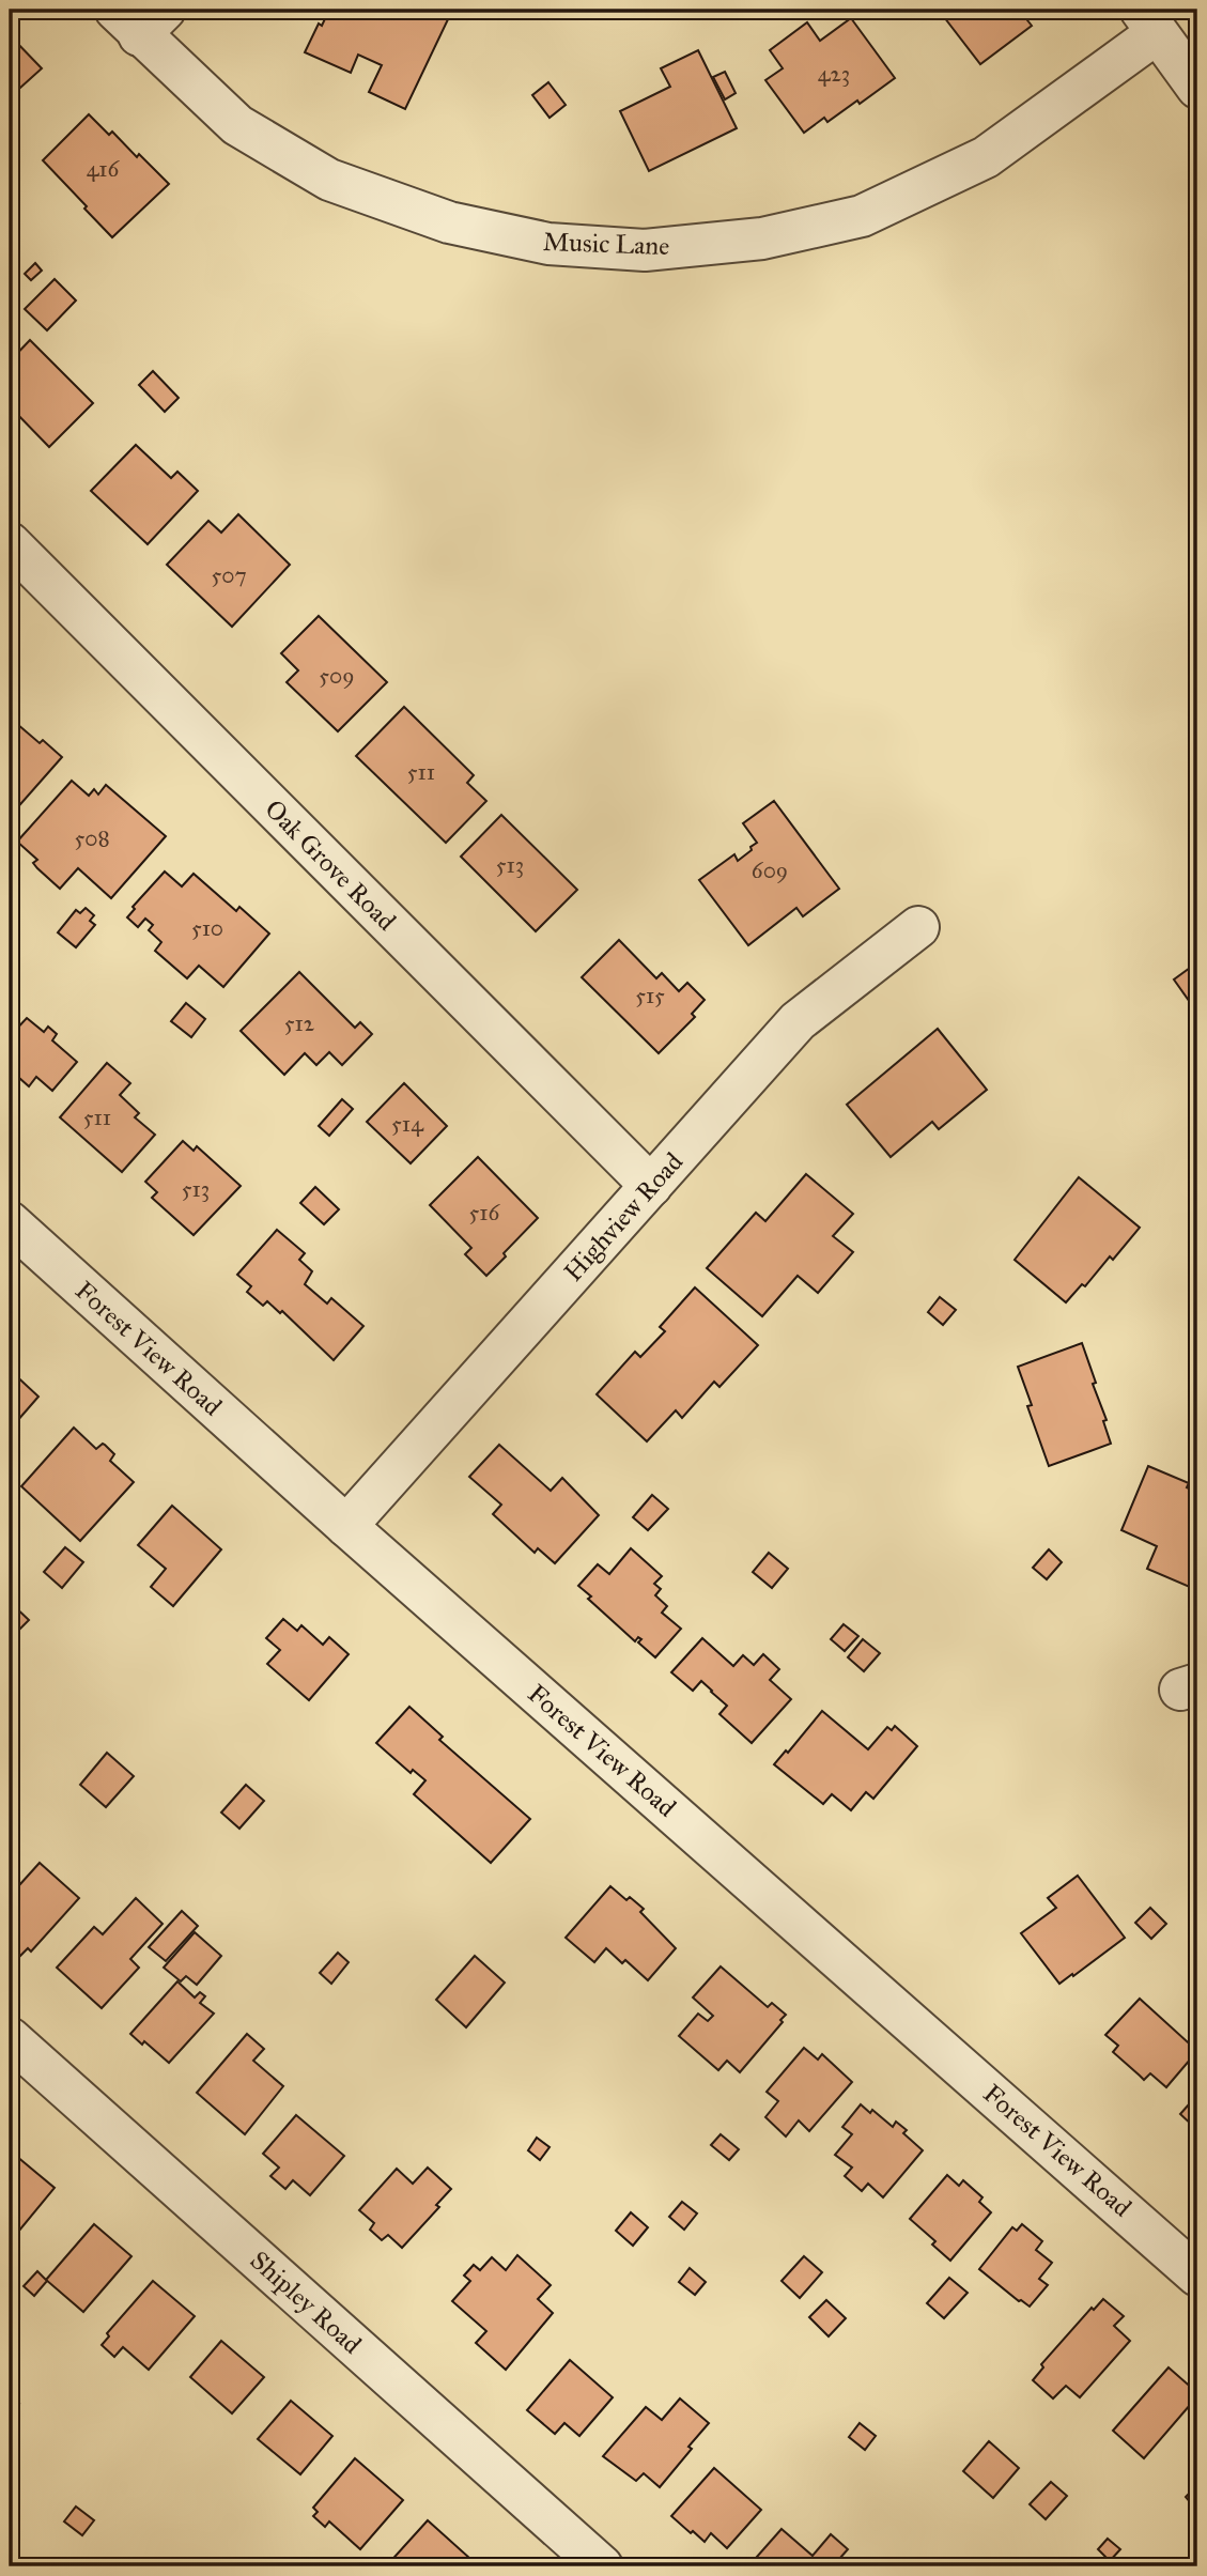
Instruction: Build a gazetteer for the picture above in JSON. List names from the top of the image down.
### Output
{
  "streets": {
    "street": [
      "Music Lane",
      "Oak Grove Road",
      "Highview Road",
      "Forest View Road",
      "Shipley Road"
    ]
  },
  "crossings": [
    ["Oak Grove Road", "Highview Road"],
    ["Highview Road", "Forest View Road"]
  ],
  "house_numbers": [
    "423",
    "416",
    "507",
    "509",
    "511",
    "508",
    "513",
    "609",
    "510",
    "515",
    "512",
    "511",
    "514",
    "513",
    "516"
  ]
}
